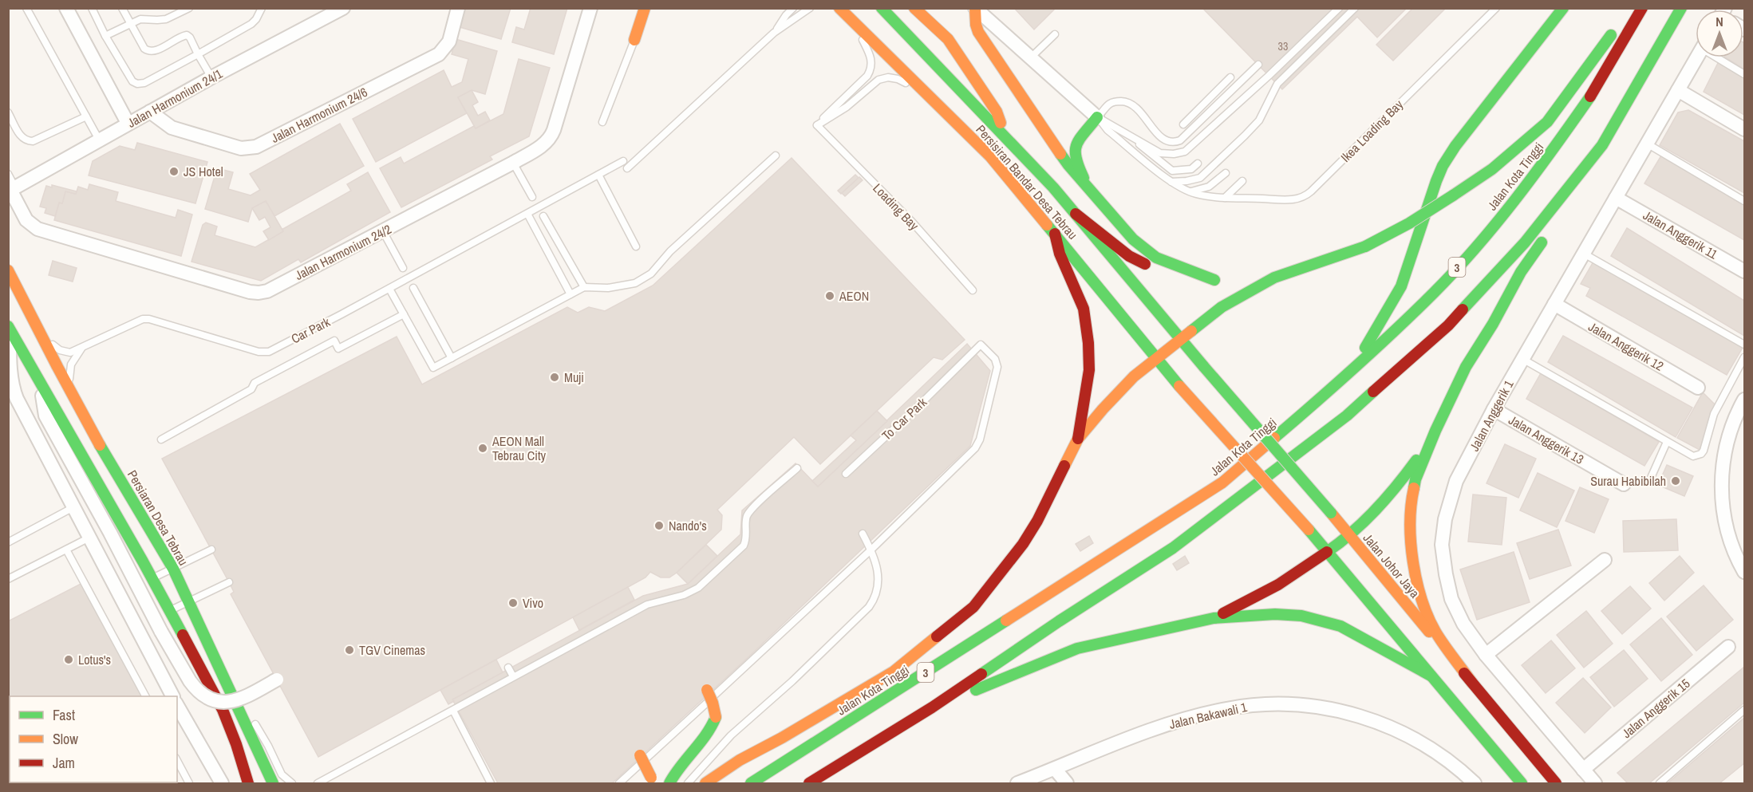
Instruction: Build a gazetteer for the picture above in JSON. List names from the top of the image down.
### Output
{
  "streets": {
    "main road": [
      "Jalan Kota Tinggi",
      "Persisiran Bandar Desa Tebrau",
      "3",
      "Persiaran Desa Tebrau",
      "Jalan Johor Jaya"
    ],
    "street": [
      "Jalan Harmonium 24/1",
      "Jalan Harmonium 24/6",
      "Jalan Anggerik 11",
      "Jalan Harmonium 24/2",
      "Jalan Anggerik 12",
      "Jalan Anggerik 1",
      "Jalan Anggerik 13",
      "Jalan Anggerik 15",
      "Jalan Bakawali 1"
    ],
    "lane": [
      "Ikea Loading Bay",
      "Loading Bay",
      "Car Park",
      "To Car Park"
    ]
  },
  "crossings": [
    ["Jalan Harmonium 24/1", "Jalan Harmonium 24/6"],
    ["Jalan Harmonium 24/1", "Jalan Harmonium 24/2"],
    ["Persisiran Bandar Desa Tebrau", "Jalan Johor Jaya"],
    ["Jalan Anggerik 11", "Jalan Anggerik 1"],
    ["Car Park", "Persiaran Desa Tebrau"],
    ["Jalan Anggerik 12", "Jalan Anggerik 1"],
    ["Jalan Anggerik 1", "Jalan Anggerik 13"],
    ["Jalan Anggerik 1", "Jalan Anggerik 15"]
  ],
  "places": [
    "JS Hotel",
    "AEON",
    "Muji",
    "AEON Mall Tebrau City",
    "Surau Habibilah",
    "Nando's",
    "Vivo",
    "TGV Cinemas",
    "Lotus's"
  ],
  "house_numbers": ["33"],
  "legend": ["Fast", "Slow", "Jam"],
  "north": "top"
}
